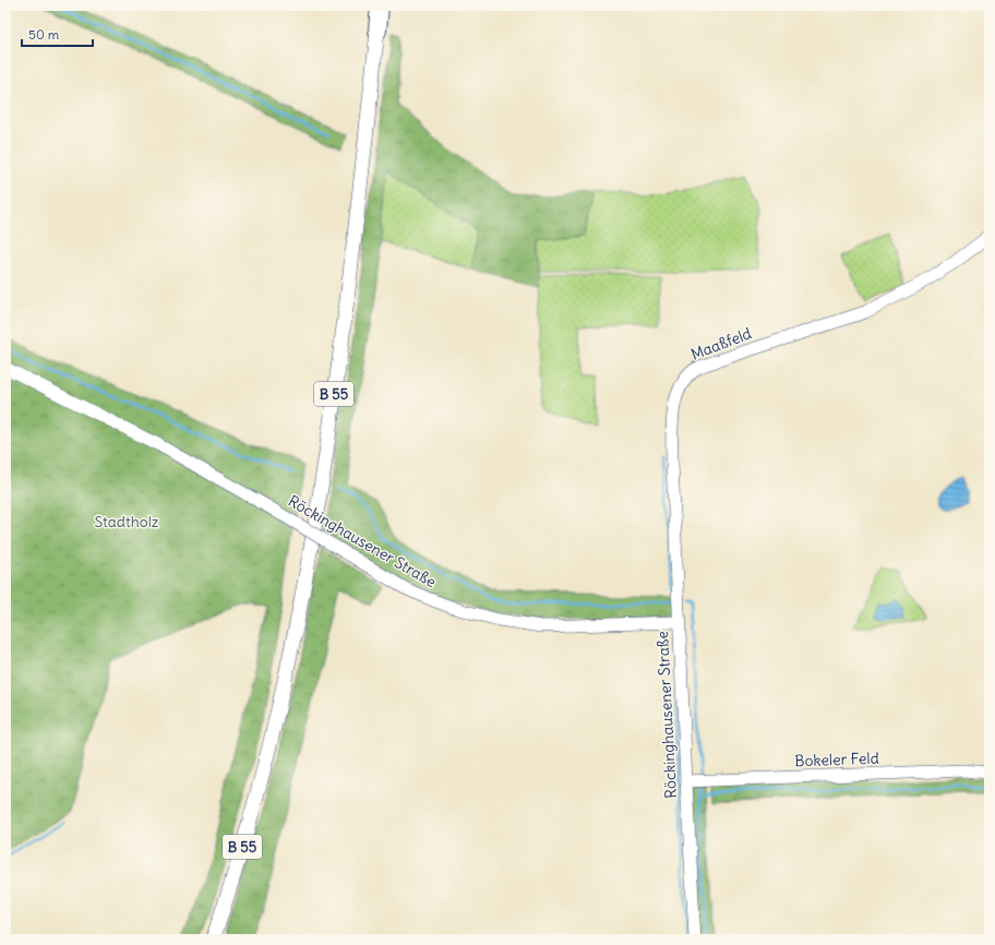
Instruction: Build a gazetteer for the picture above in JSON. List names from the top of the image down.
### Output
{
  "streets": {
    "highway": ["B 55"],
    "street": ["Maaßfeld", "Röckinghausener Straße", "Bokeler Feld"]
  },
  "crossings": [
    ["Maaßfeld", "Röckinghausener Straße"],
    ["Röckinghausener Straße", "Bokeler Feld"]
  ],
  "parks": ["Stadtholz"],
  "scale_bar": "50 m"
}
